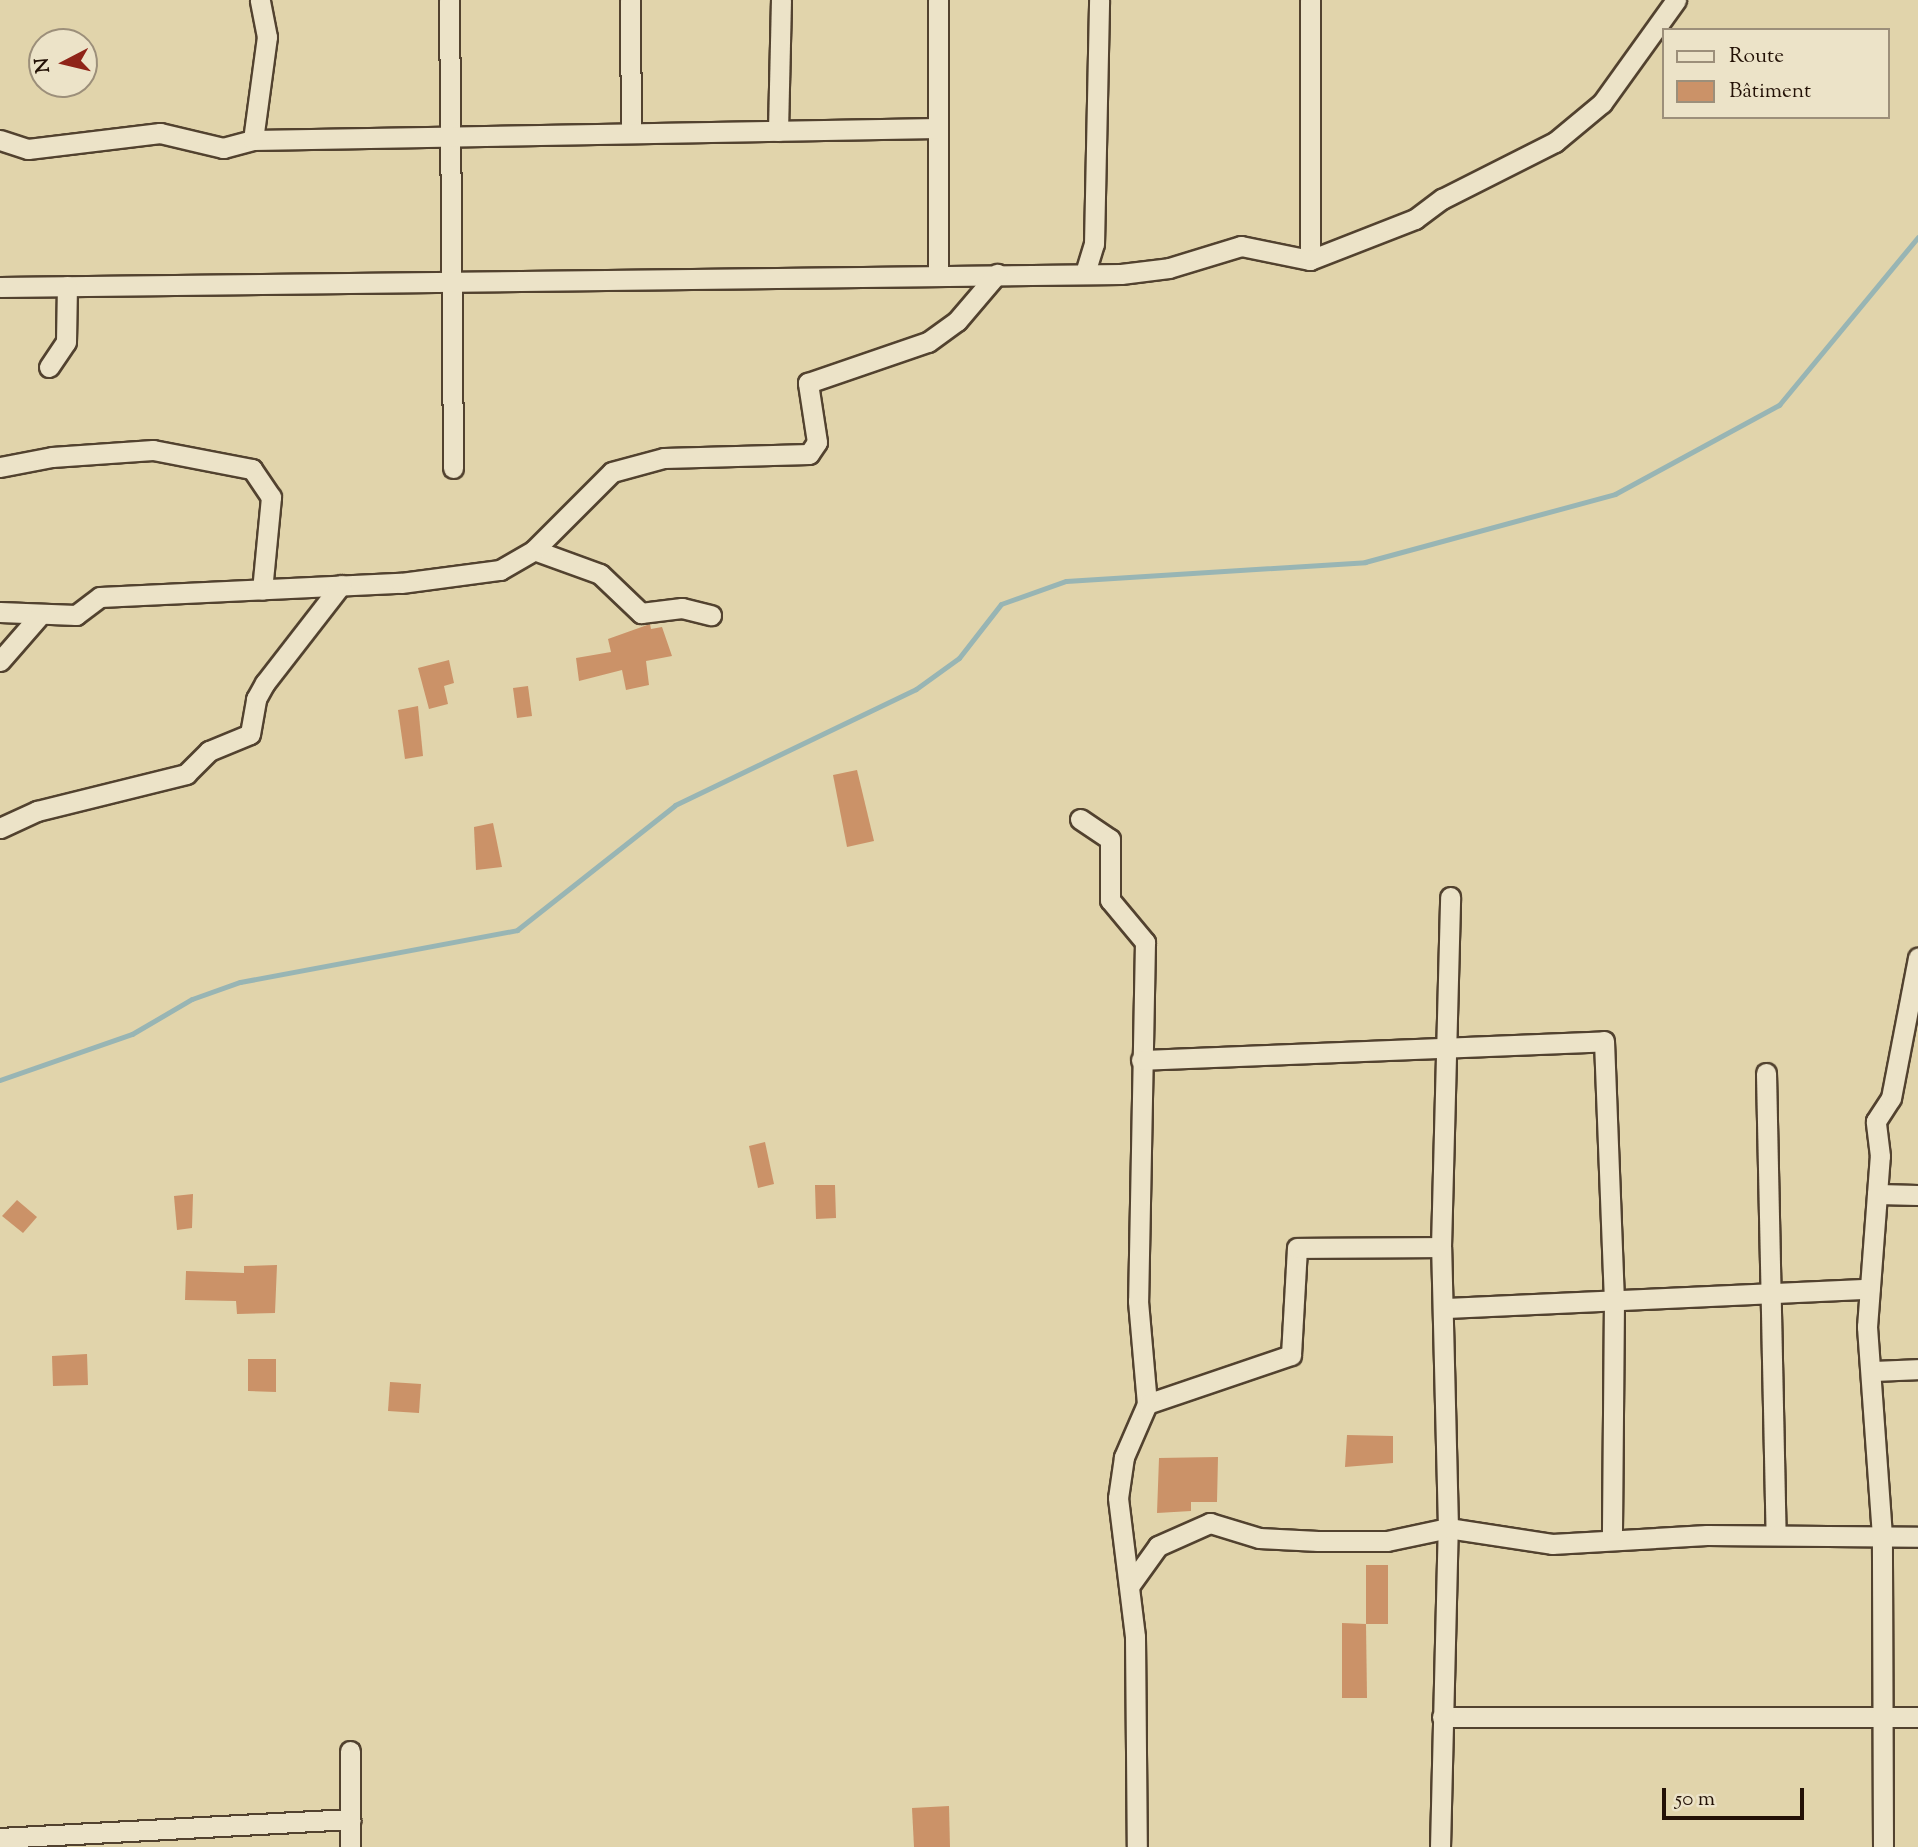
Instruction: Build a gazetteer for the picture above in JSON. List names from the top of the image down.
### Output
{
  "legend": ["Route", "Bâtiment"],
  "scale_bar": "50 m",
  "north": "left"
}
